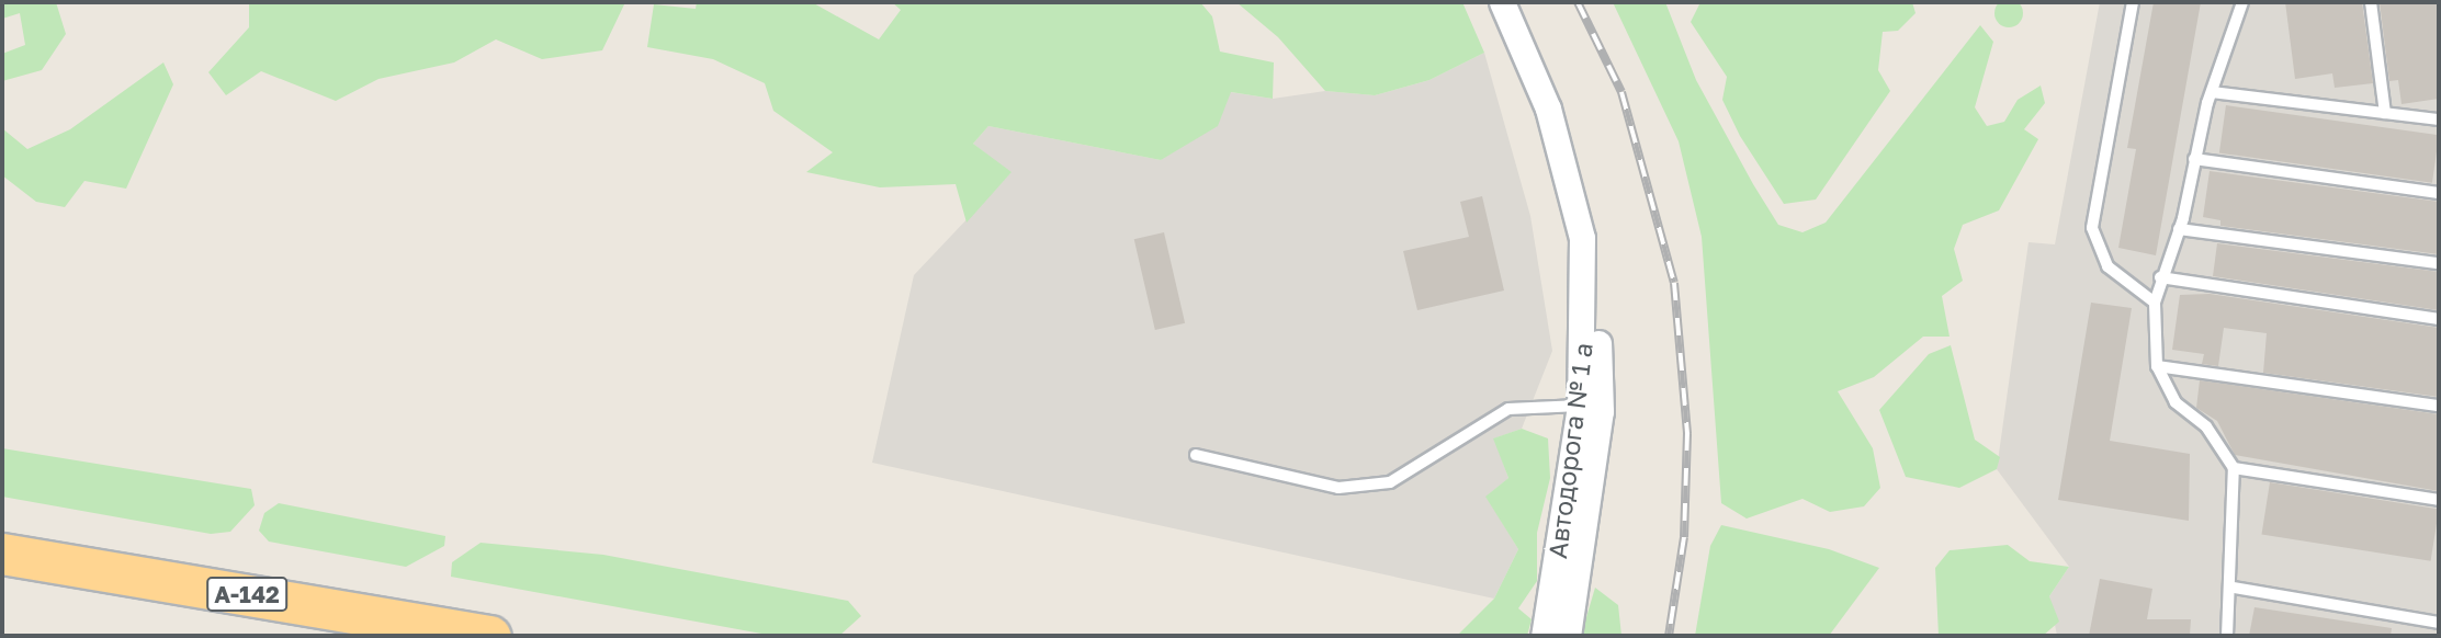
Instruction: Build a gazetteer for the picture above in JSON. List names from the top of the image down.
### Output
{
  "streets": {
    "highway": ["А-142"],
    "street": ["Автодорога № 1 а"]
  }
}
